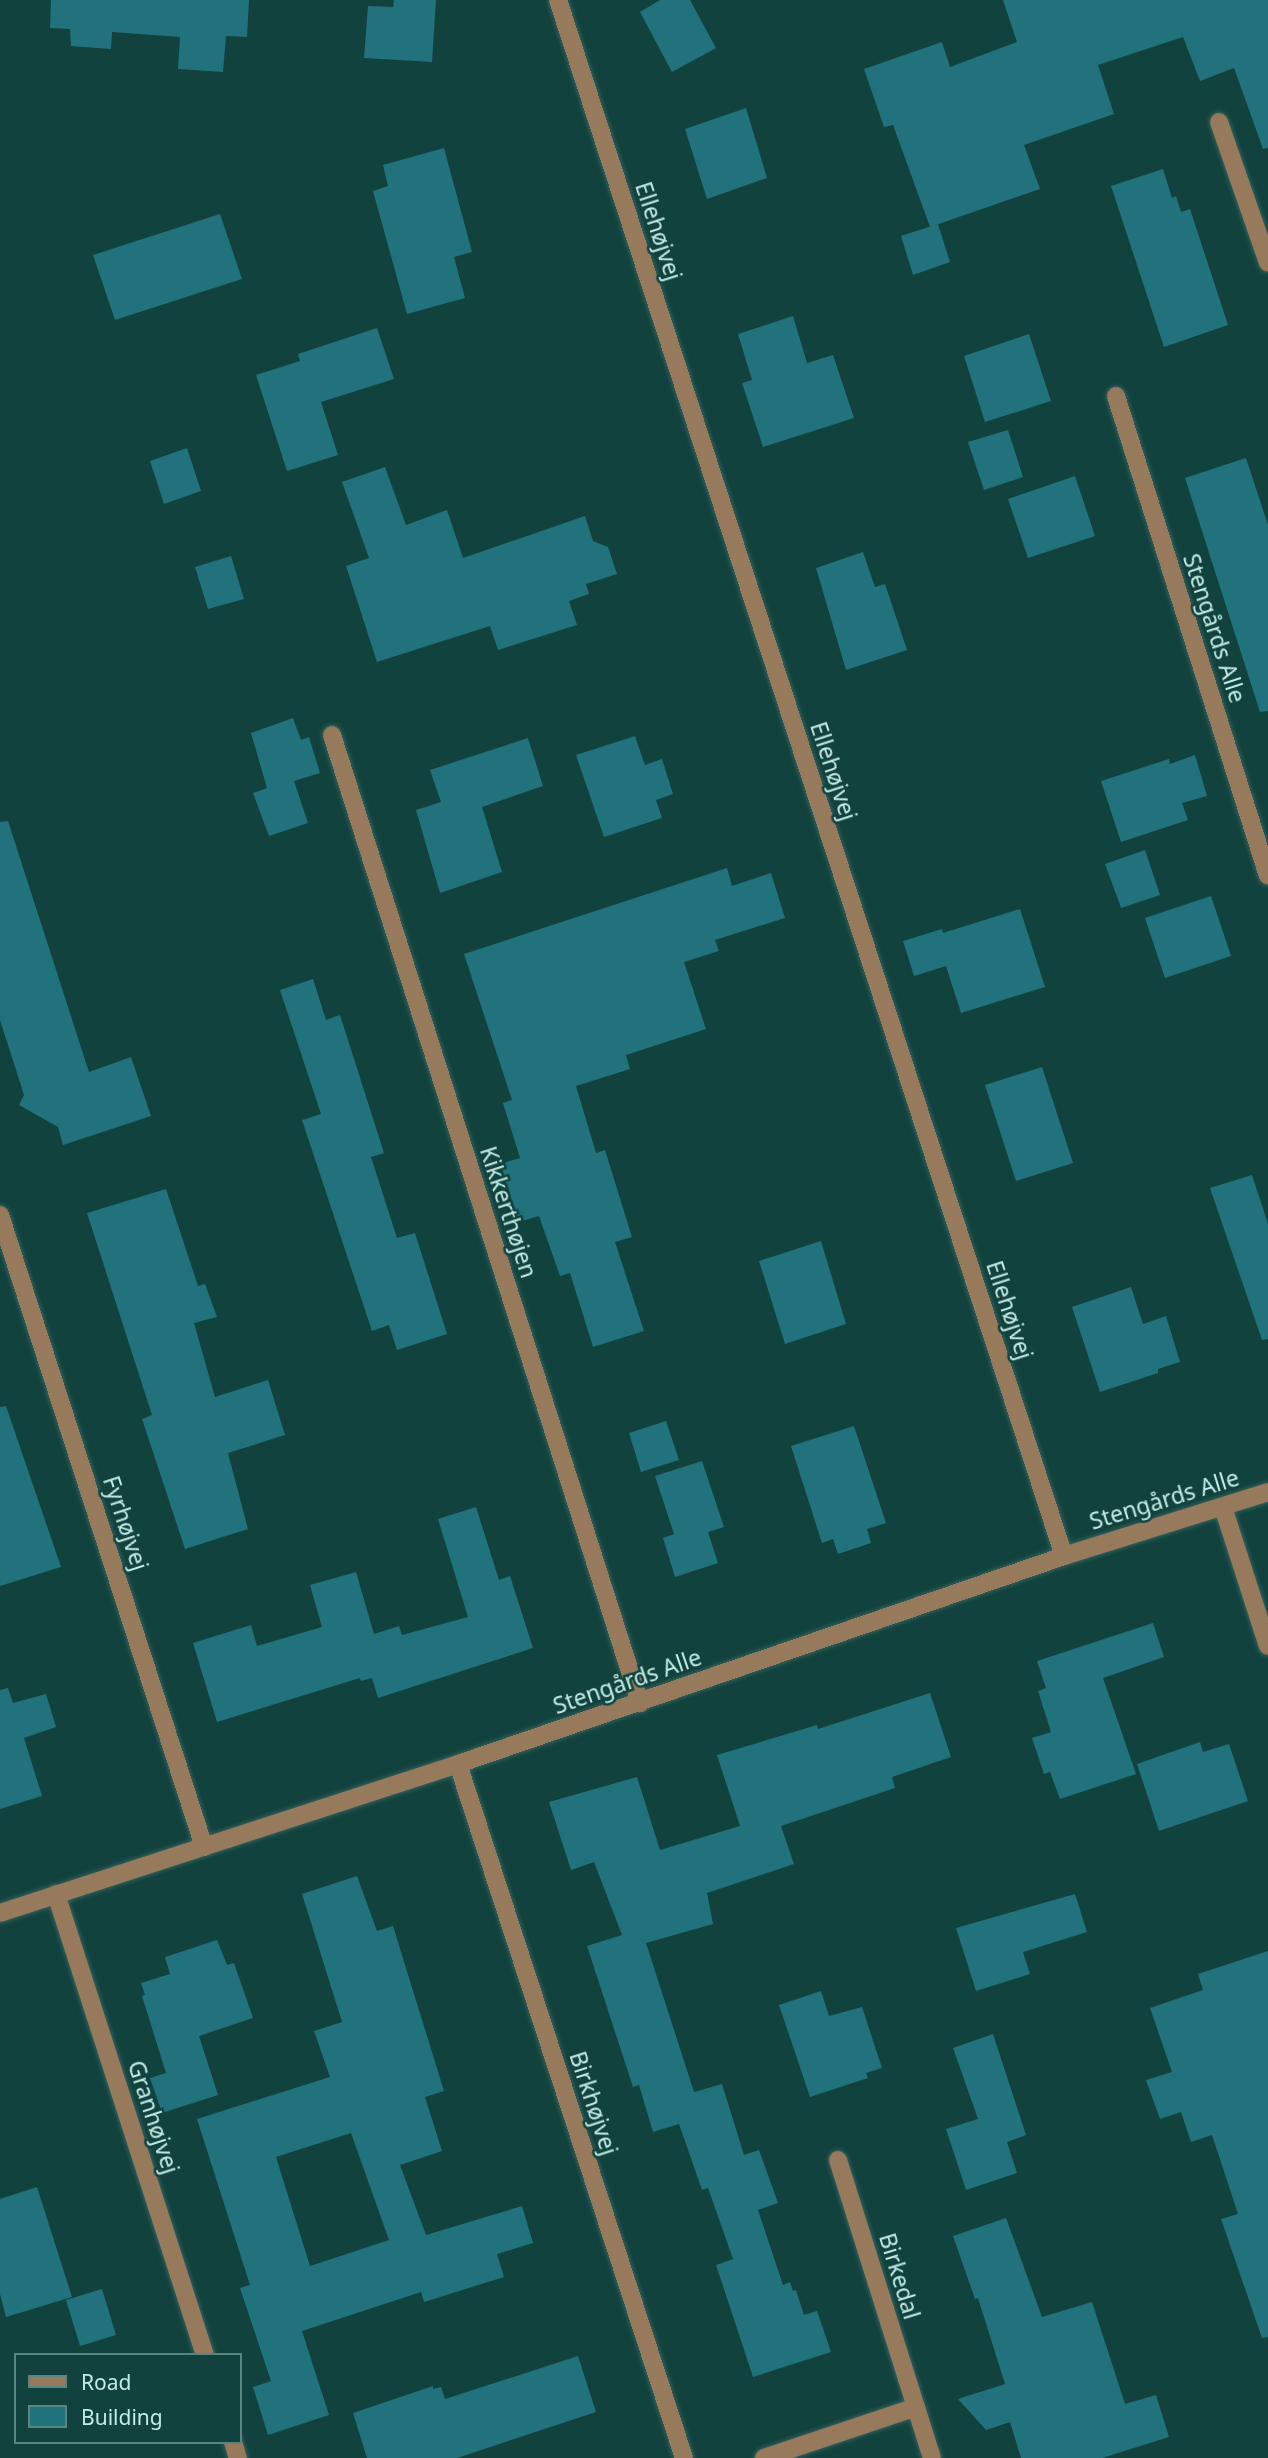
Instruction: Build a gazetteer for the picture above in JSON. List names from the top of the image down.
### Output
{
  "streets": {
    "street": [
      "Ellehøjvej",
      "Stengårds Alle",
      "Kikkerthøjen",
      "Fyrhøjvej",
      "Birkhøjvej",
      "Granhøjvej",
      "Birkedal"
    ]
  },
  "crossings": [
    ["Ellehøjvej", "Stengårds Alle"],
    ["Stengårds Alle", "Kikkerthøjen"],
    ["Stengårds Alle", "Fyrhøjvej"],
    ["Stengårds Alle", "Birkhøjvej"],
    ["Stengårds Alle", "Granhøjvej"]
  ],
  "legend": ["Road", "Building"]
}
